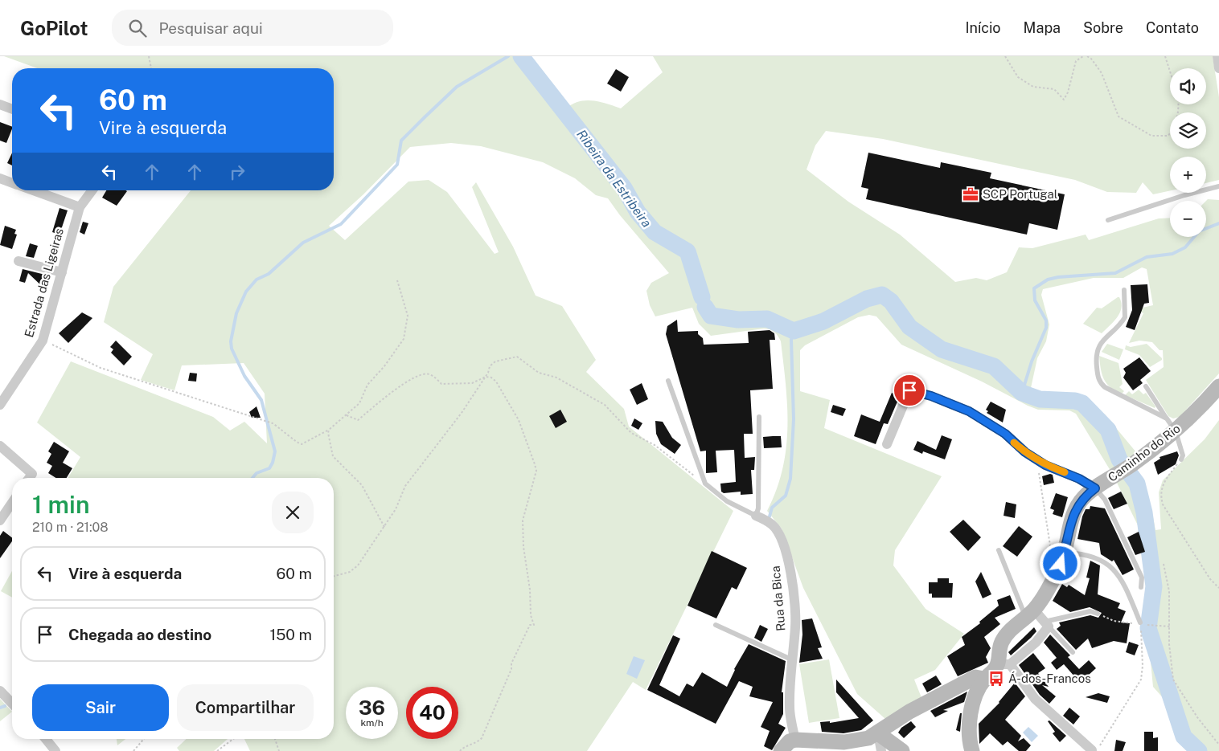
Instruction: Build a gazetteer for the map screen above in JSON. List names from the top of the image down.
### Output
{
  "streets": {
    "street": ["Estrada das Ligeiras", "Caminho do Rio", "Rua da Bica"]
  },
  "water": ["Ribeira da Estribeira"],
  "places": {
    "office": ["SCP Portugal"],
    "bus stop": ["Á-dos-Francos"]
  },
  "page": {
    "header": "GoPilot",
    "search": "Pesquisar aqui",
    "nav": [
      "Início",
      "Mapa",
      "Sobre",
      "Contato"
    ],
    "map_buttons": ["+", "−"],
    "turn": ["60 m", "Vire à esquerda"],
    "heading": ["1 min", "210 m · 21:08"],
    "list": [
      {
        "name": "Vire à esquerda",
        "value": "60 m"
      },
      {
        "name": "Chegada ao destino",
        "value": "150 m"
      }
    ],
    "buttons": ["Sair", "Compartilhar"],
    "speed": "36 km/h",
    "limit": "40"
  }
}
